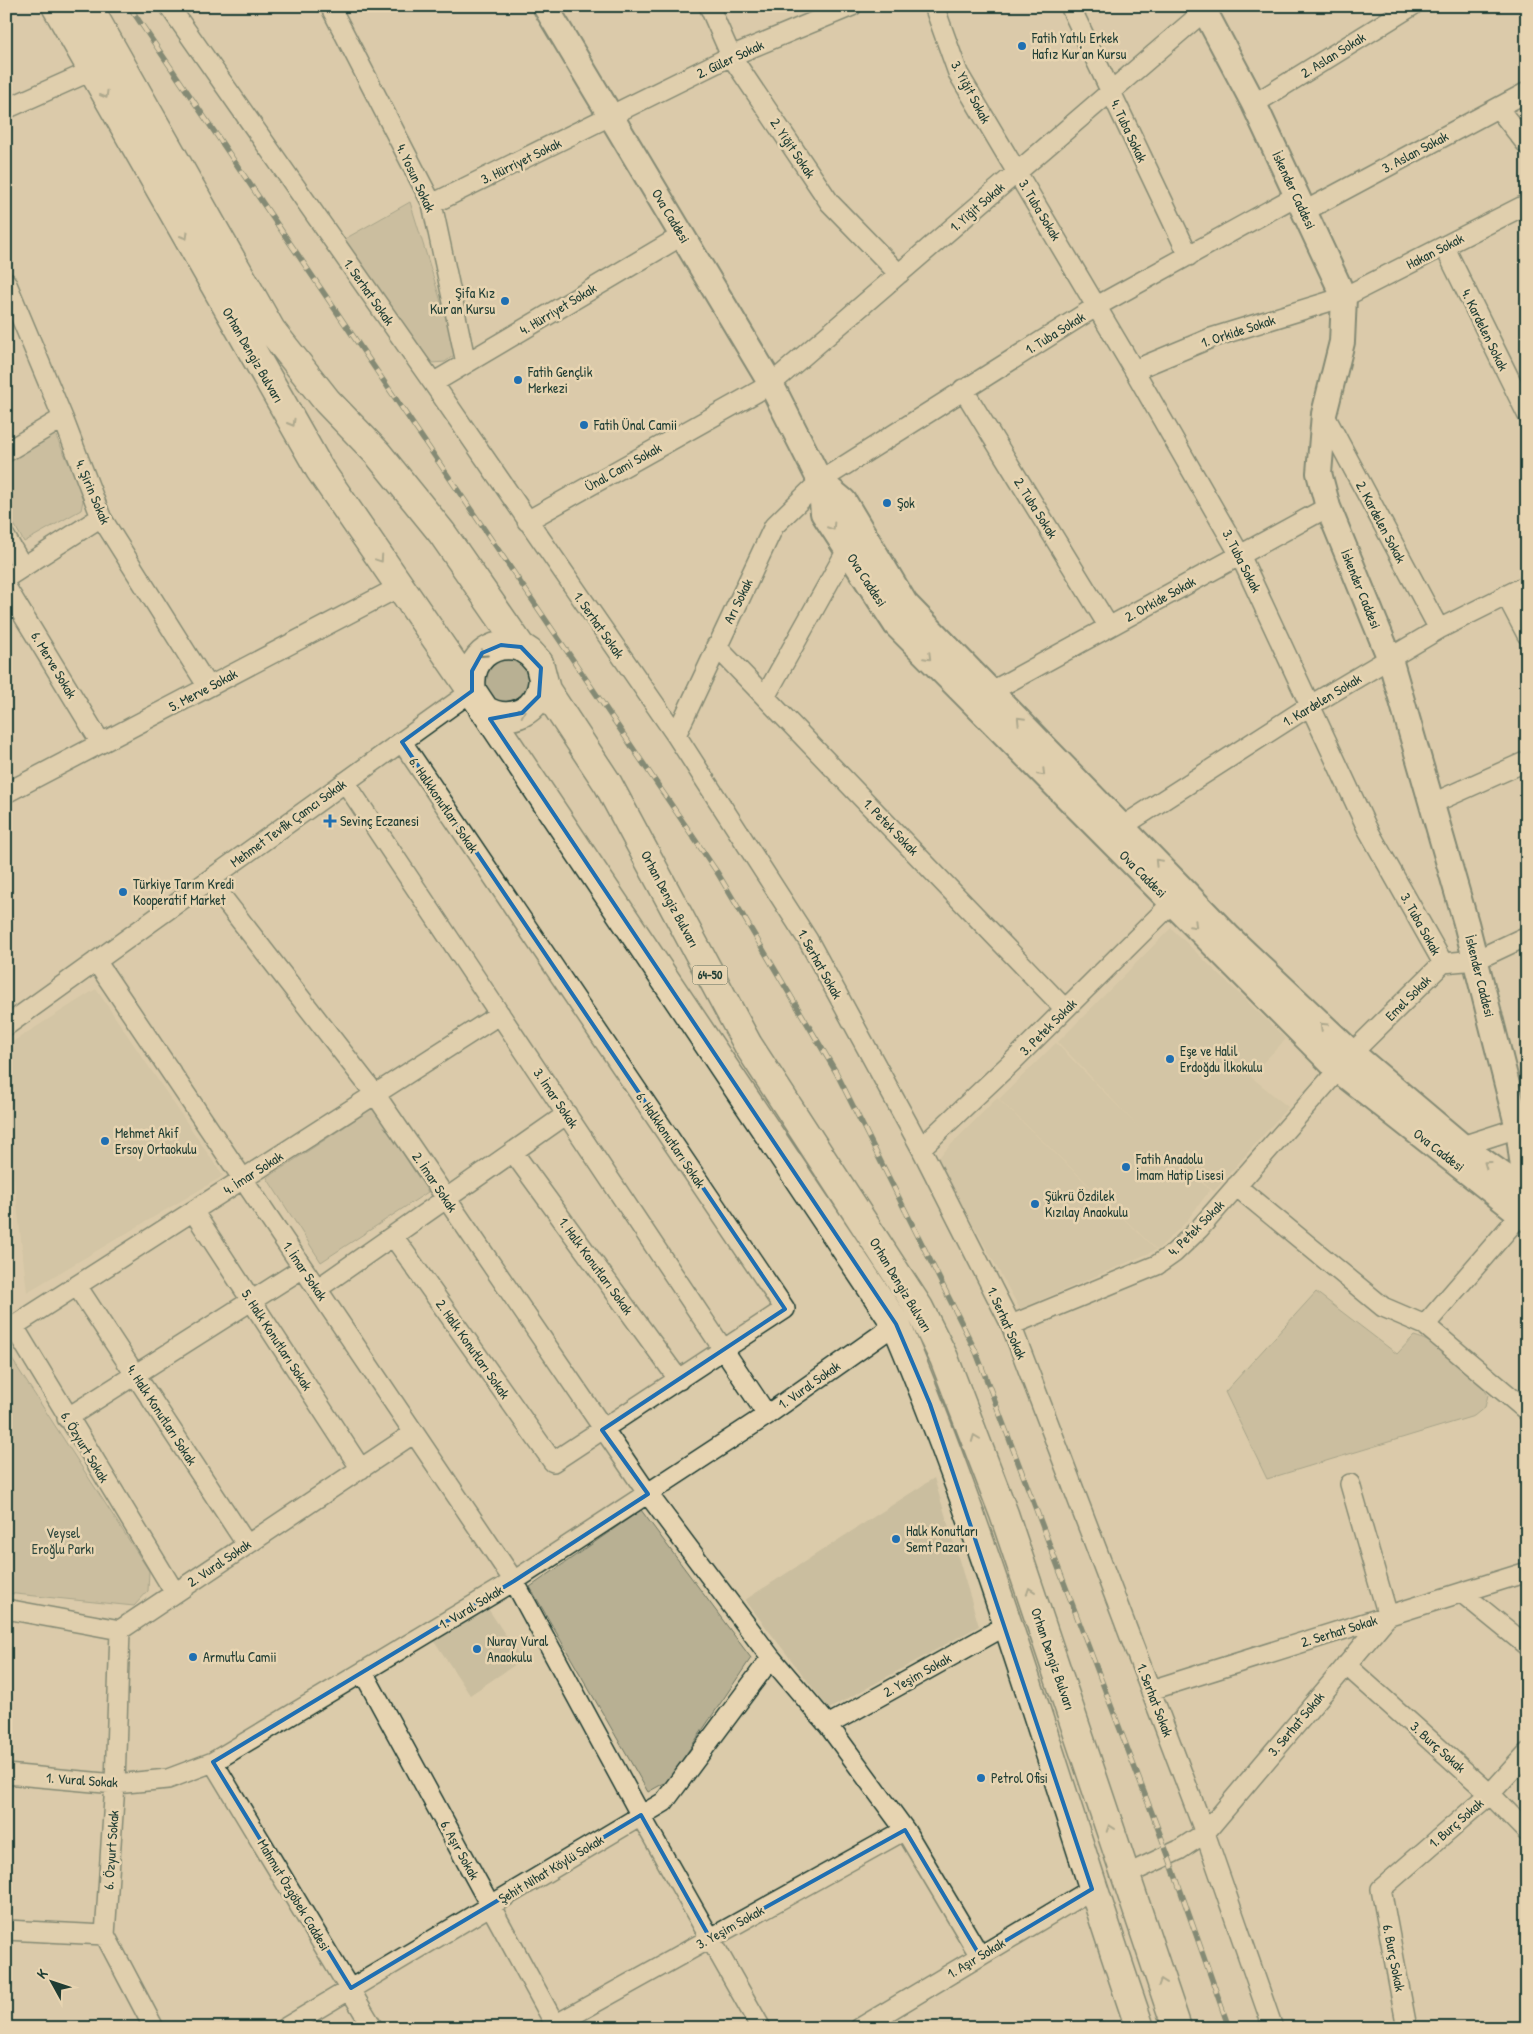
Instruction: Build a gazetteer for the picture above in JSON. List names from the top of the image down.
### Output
{
  "streets": {
    "main road": ["Orhan Dengiz Bulvarı", "64-50"],
    "street": [
      "2. Aslan Sokak",
      "2. Güler Sokak",
      "3. Yiğit Sokak",
      "4. Tuba Sokak",
      "2. Yiğit Sokak",
      "3. Aslan Sokak",
      "3. Hürriyet Sokak",
      "4. Yosun Sokak",
      "İskender Caddesi",
      "1. Yiğit Sokak",
      "3. Tuba Sokak",
      "Ova Caddesi",
      "Hakan Sokak",
      "1. Serhat Sokak",
      "4. Hürriyet Sokak",
      "4. Kardelen Sokak",
      "1. Orkide Sokak",
      "1. Tuba Sokak",
      "Ünal Cami Sokak",
      "4. Şirin Sokak",
      "2. Tuba Sokak",
      "2. Kardelen Sokak",
      "2. Orkide Sokak",
      "Arı Sokak",
      "6. Merve Sokak",
      "5. Merve Sokak",
      "1. Kardelen Sokak",
      "6. Halkkonutları Sokak",
      "Mehmet Tevfik Çamcı Sokak",
      "1. Petek Sokak",
      "Emel Sokak",
      "3. Petek Sokak",
      "3. İmar Sokak",
      "4. İmar Sokak",
      "2. İmar Sokak",
      "4. Petek Sokak",
      "1. Halk Konutları Sokak",
      "1. İmar Sokak",
      "5. Halk Konutları Sokak",
      "2. Halk Konutları Sokak",
      "1. Vural Sokak",
      "4. Halk Konutları Sokak",
      "6. Özyurt Sokak",
      "2. Vural Sokak",
      "2. Serhat Sokak",
      "2. Yeşim Sokak",
      "3. Serhat Sokak",
      "3. Burç Sokak",
      "1. Burç Sokak",
      "6. Aşır Sokak",
      "Şehit Nihat Köylü Sokak",
      "Mahmut Özgöbek Caddesi",
      "3. Yeşim Sokak",
      "1. Aşır Sokak",
      "6. Burç Sokak"
    ]
  },
  "crossings": [
    ["2. Aslan Sokak", "İskender Caddesi"],
    ["2. Güler Sokak", "2. Yiğit Sokak"],
    ["2. Güler Sokak", "3. Hürriyet Sokak"],
    ["2. Güler Sokak", "Ova Caddesi"],
    ["3. Yiğit Sokak", "1. Yiğit Sokak"],
    ["3. Yiğit Sokak", "3. Tuba Sokak"],
    ["4. Tuba Sokak", "1. Yiğit Sokak"],
    ["4. Tuba Sokak", "1. Tuba Sokak"],
    ["2. Yiğit Sokak", "1. Yiğit Sokak"],
    ["3. Aslan Sokak", "İskender Caddesi"],
    ["3. Aslan Sokak", "1. Tuba Sokak"],
    ["3. Hürriyet Sokak", "4. Yosun Sokak"],
    ["3. Hürriyet Sokak", "Ova Caddesi"],
    ["4. Yosun Sokak", "4. Hürriyet Sokak"],
    ["İskender Caddesi", "1. Yiğit Sokak"],
    ["İskender Caddesi", "Ova Caddesi"],
    ["İskender Caddesi", "Hakan Sokak"],
    ["İskender Caddesi", "1. Orkide Sokak"],
    ["İskender Caddesi", "1. Tuba Sokak"],
    ["İskender Caddesi", "2. Kardelen Sokak"],
    ["İskender Caddesi", "2. Orkide Sokak"],
    ["İskender Caddesi", "1. Kardelen Sokak"],
    ["İskender Caddesi", "Emel Sokak"],
    ["1. Yiğit Sokak", "3. Tuba Sokak"],
    ["1. Yiğit Sokak", "Ova Caddesi"],
    ["1. Yiğit Sokak", "Ünal Cami Sokak"],
    ["3. Tuba Sokak", "1. Orkide Sokak"],
    ["3. Tuba Sokak", "1. Tuba Sokak"],
    ["3. Tuba Sokak", "2. Orkide Sokak"],
    ["3. Tuba Sokak", "1. Kardelen Sokak"],
    ["3. Tuba Sokak", "Emel Sokak"],
    ["Ova Caddesi", "4. Hürriyet Sokak"],
    ["Ova Caddesi", "1. Tuba Sokak"],
    ["Ova Caddesi", "Ünal Cami Sokak"],
    ["Ova Caddesi", "2. Orkide Sokak"],
    ["Ova Caddesi", "Arı Sokak"],
    ["Ova Caddesi", "1. Kardelen Sokak"],
    ["Ova Caddesi", "Emel Sokak"],
    ["Ova Caddesi", "3. Petek Sokak"],
    ["Ova Caddesi", "4. Petek Sokak"],
    ["Hakan Sokak", "4. Kardelen Sokak"],
    ["Hakan Sokak", "1. Orkide Sokak"],
    ["1. Serhat Sokak", "4. Hürriyet Sokak"],
    ["1. Serhat Sokak", "Ünal Cami Sokak"],
    ["1. Serhat Sokak", "Arı Sokak"],
    ["1. Serhat Sokak", "3. Petek Sokak"],
    ["1. Serhat Sokak", "4. Petek Sokak"],
    ["1. Serhat Sokak", "2. Serhat Sokak"],
    ["1. Serhat Sokak", "3. Serhat Sokak"],
    ["1. Tuba Sokak", "2. Tuba Sokak"],
    ["1. Tuba Sokak", "Arı Sokak"],
    ["Orhan Dengiz Bulvarı", "5. Merve Sokak"],
    ["Orhan Dengiz Bulvarı", "Mehmet Tevfik Çamcı Sokak"],
    ["Orhan Dengiz Bulvarı", "1. Vural Sokak"],
    ["Orhan Dengiz Bulvarı", "2. Yeşim Sokak"],
    ["Orhan Dengiz Bulvarı", "3. Serhat Sokak"],
    ["Orhan Dengiz Bulvarı", "1. Aşır Sokak"],
    ["4. Şirin Sokak", "5. Merve Sokak"],
    ["2. Tuba Sokak", "2. Orkide Sokak"],
    ["2. Kardelen Sokak", "1. Kardelen Sokak"],
    ["Arı Sokak", "1. Petek Sokak"],
    ["6. Merve Sokak", "5. Merve Sokak"],
    ["6. Halkkonutları Sokak", "Mehmet Tevfik Çamcı Sokak"],
    ["6. Halkkonutları Sokak", "3. İmar Sokak"],
    ["6. Halkkonutları Sokak", "2. İmar Sokak"],
    ["6. Halkkonutları Sokak", "1. Halk Konutları Sokak"],
    ["6. Halkkonutları Sokak", "2. Halk Konutları Sokak"],
    ["Mehmet Tevfik Çamcı Sokak", "3. İmar Sokak"],
    ["Mehmet Tevfik Çamcı Sokak", "2. İmar Sokak"],
    ["Mehmet Tevfik Çamcı Sokak", "1. İmar Sokak"],
    ["1. Petek Sokak", "3. Petek Sokak"],
    ["Emel Sokak", "4. Petek Sokak"],
    ["3. İmar Sokak", "4. İmar Sokak"],
    ["3. İmar Sokak", "1. Vural Sokak"],
    ["4. İmar Sokak", "2. İmar Sokak"],
    ["4. İmar Sokak", "1. İmar Sokak"],
    ["4. İmar Sokak", "5. Halk Konutları Sokak"],
    ["4. İmar Sokak", "4. Halk Konutları Sokak"],
    ["4. İmar Sokak", "6. Özyurt Sokak"],
    ["2. İmar Sokak", "1. Vural Sokak"],
    ["2. İmar Sokak", "2. Yeşim Sokak"],
    ["2. İmar Sokak", "Şehit Nihat Köylü Sokak"],
    ["2. İmar Sokak", "3. Yeşim Sokak"],
    ["2. İmar Sokak", "1. Aşır Sokak"],
    ["1. İmar Sokak", "1. Vural Sokak"],
    ["1. İmar Sokak", "2. Vural Sokak"],
    ["1. İmar Sokak", "Şehit Nihat Köylü Sokak"],
    ["1. İmar Sokak", "3. Yeşim Sokak"],
    ["5. Halk Konutları Sokak", "2. Vural Sokak"],
    ["1. Vural Sokak", "6. Özyurt Sokak"],
    ["1. Vural Sokak", "6. Aşır Sokak"],
    ["1. Vural Sokak", "Mahmut Özgöbek Caddesi"],
    ["4. Halk Konutları Sokak", "2. Vural Sokak"],
    ["6. Özyurt Sokak", "2. Vural Sokak"],
    ["2. Serhat Sokak", "3. Serhat Sokak"],
    ["3. Serhat Sokak", "3. Burç Sokak"],
    ["3. Burç Sokak", "1. Burç Sokak"],
    ["1. Burç Sokak", "6. Burç Sokak"],
    ["6. Aşır Sokak", "Şehit Nihat Köylü Sokak"],
    ["6. Aşır Sokak", "3. Yeşim Sokak"],
    ["Şehit Nihat Köylü Sokak", "Mahmut Özgöbek Caddesi"]
  ],
  "parks": ["Veysel Eroğlu Parkı"],
  "places": {
    "other": [
      "Fatih Yatılı Erkek Hafız Kur'an Kursu",
      "Şifa Kız Kur'an Kursu",
      "Fatih Gençlik Merkezi",
      "Fatih Ünal Camii",
      "Şok",
      "Türkiye Tarım Kredi Kooperatif Market",
      "Eşe ve Halil Erdoğdu İlkokulu",
      "Mehmet Akif Ersoy Ortaokulu",
      "Fatih Anadolu İmam Hatip Lisesi",
      "Şükrü Özdilek Kızılay Anaokulu",
      "Halk Konutları Semt Pazarı",
      "Nuray Vural Anaokulu",
      "Armutlu Camii",
      "Petrol Ofisi"
    ],
    "health": ["Sevinç Eczanesi"]
  },
  "north": "top left"
}
